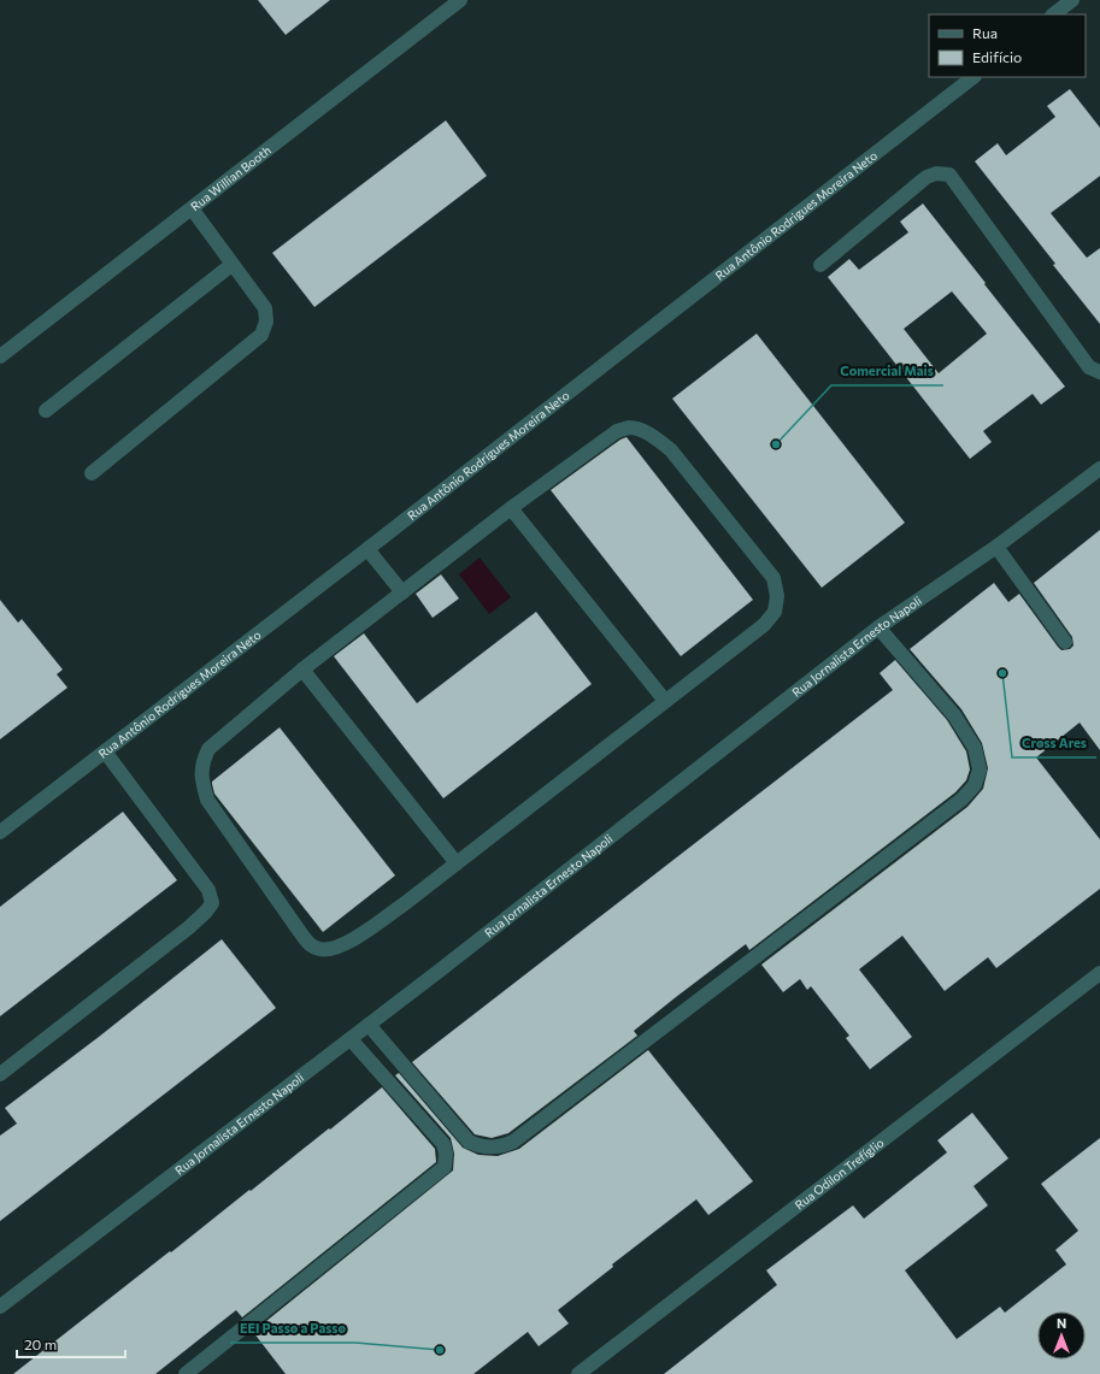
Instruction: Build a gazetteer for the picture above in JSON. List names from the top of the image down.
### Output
{
  "streets": {
    "street": [
      "Rua Willian Booth",
      "Rua Antônio Rodrigues Moreira Neto",
      "Rua Jornalista Ernesto Napoli",
      "Rua Odilon Trefíglio"
    ]
  },
  "places": ["Comercial Mais", "Cross Ares", "EEI Passo a Passo"],
  "legend": ["Rua", "Edifício"],
  "scale_bar": "20 m",
  "north": "top"
}
